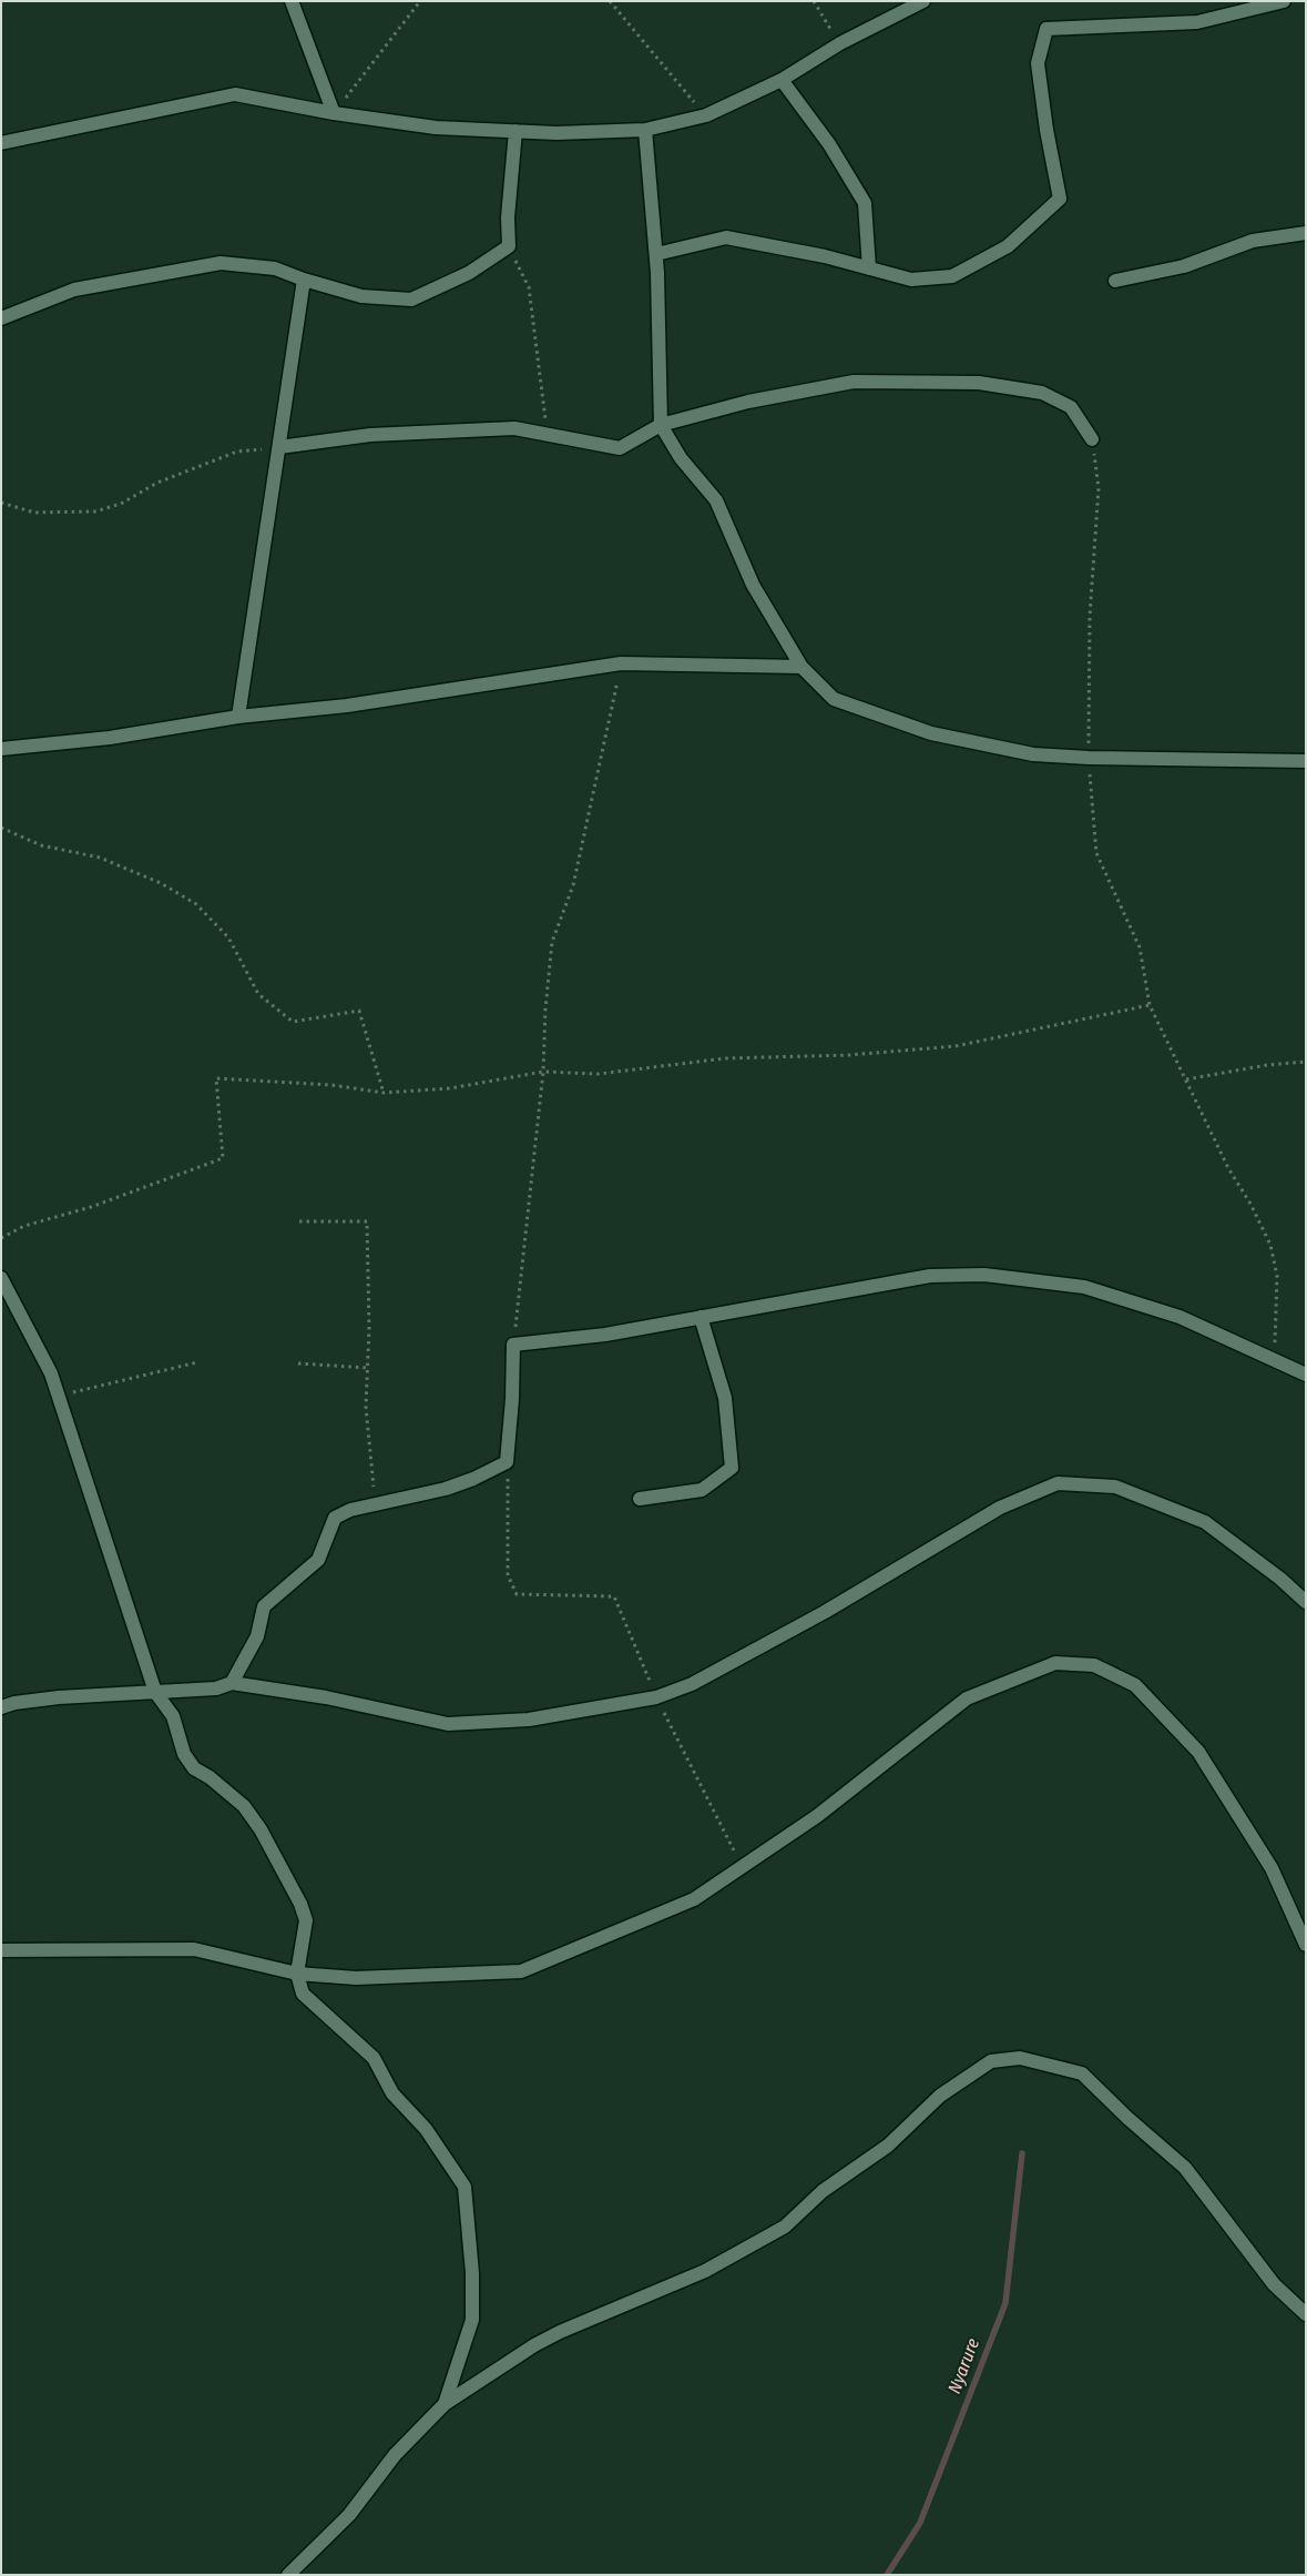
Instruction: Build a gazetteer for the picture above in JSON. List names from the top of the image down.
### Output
{
  "water": ["Nyarure"]
}
